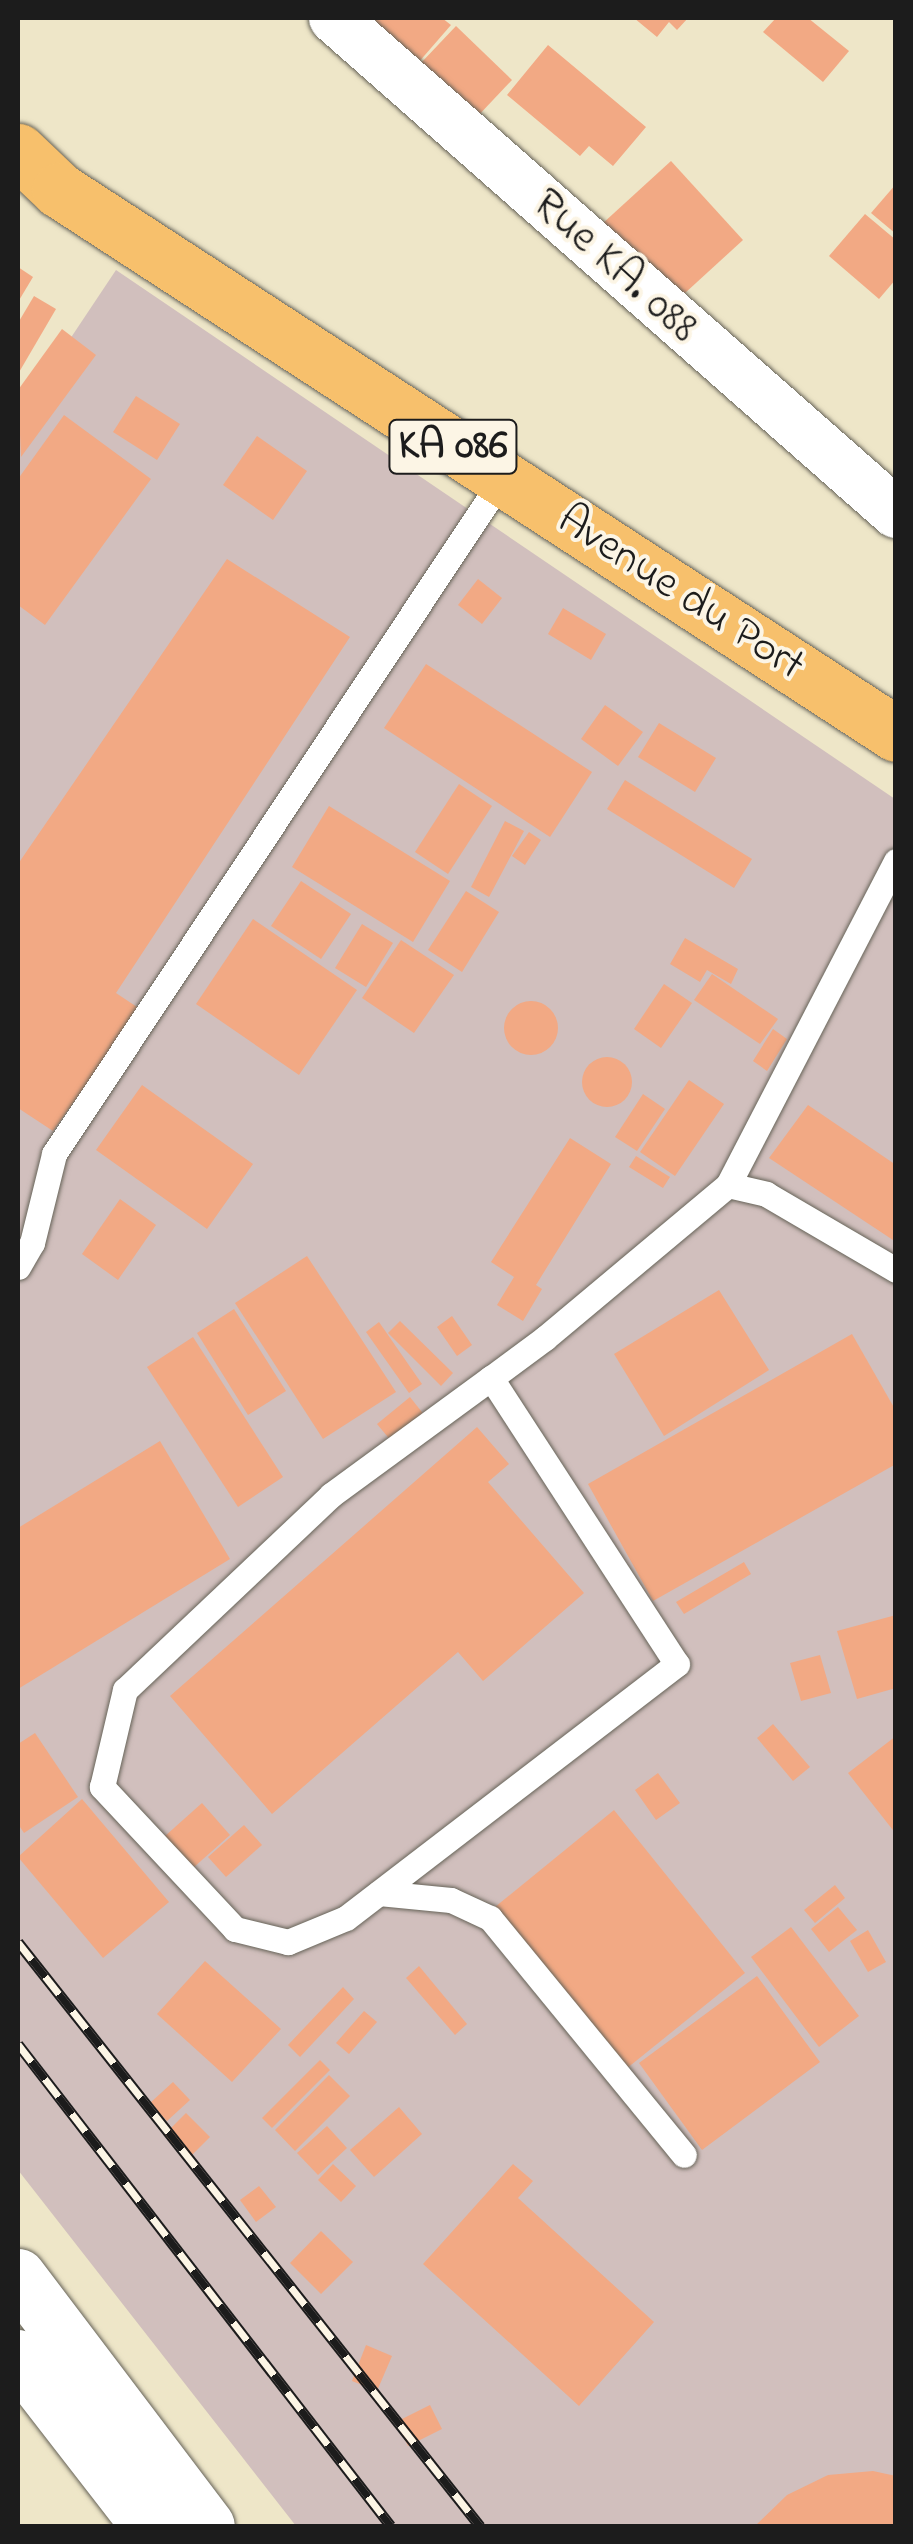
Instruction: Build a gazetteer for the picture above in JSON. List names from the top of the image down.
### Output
{
  "streets": {
    "main road": ["KA 086", "Avenue du Port"],
    "street": ["Rue KA. 088"]
  }
}
